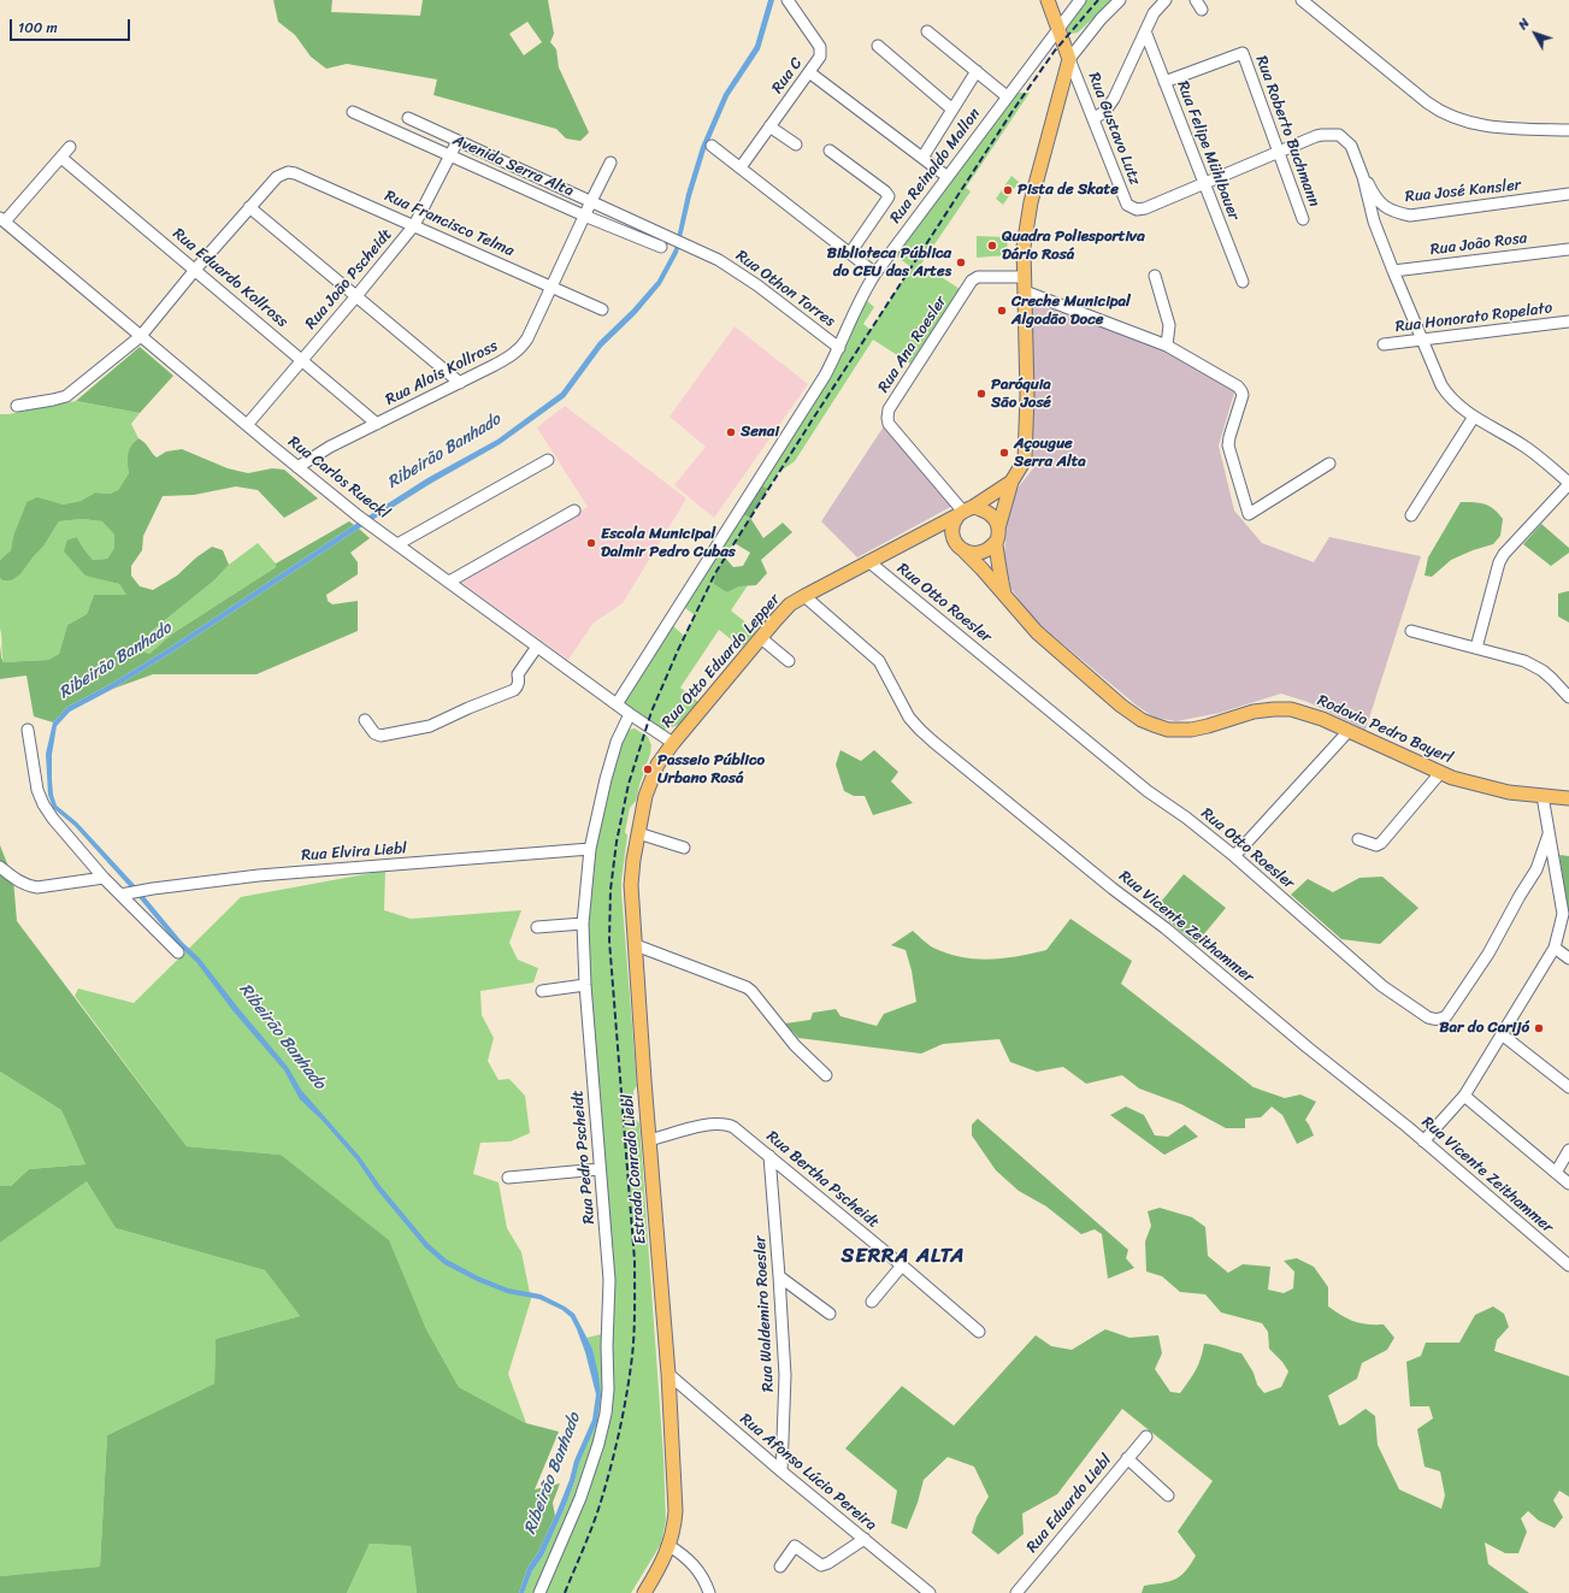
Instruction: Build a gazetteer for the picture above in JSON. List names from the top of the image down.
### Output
{
  "streets": {
    "main road": ["Rua Otto Eduardo Lepper", "Rodovia Pedro Bayerl", "Estrada Conrado Liebl"],
    "street": [
      "Rua C",
      "Rua Gustavo Lutz",
      "Rua Roberto Buchmann",
      "Rua Felipe Mühlbauer",
      "Avenida Serra Alta",
      "Rua Reinaldo Mallon",
      "Rua José Kansler",
      "Rua Francisco Telma",
      "Rua João Rosa",
      "Rua Eduardo Kollross",
      "Rua João Pscheidt",
      "Rua Othon Torres",
      "Rua Honorato Ropelato",
      "Rua Ana Roesler",
      "Rua Alois Kollross",
      "Rua Carlos Rueckl",
      "Rua Otto Roesler",
      "Rua Elvira Liebl",
      "Rua Vicente Zeithammer",
      "Rua Pedro Pscheidt",
      "Rua Bertha Pscheidt",
      "Rua Waldemiro Roesler",
      "Rua Afonso Lúcio Pereira",
      "Rua Eduardo Liebl"
    ]
  },
  "crossings": [
    ["Rua Gustavo Lutz", "Rua Felipe Mühlbauer"],
    ["Rua Gustavo Lutz", "Rua Otto Eduardo Lepper"],
    ["Rua Roberto Buchmann", "Rua Felipe Mühlbauer"],
    ["Avenida Serra Alta", "Rua João Pscheidt"],
    ["Avenida Serra Alta", "Rua Othon Torres"],
    ["Avenida Serra Alta", "Rua Alois Kollross"],
    ["Rua Reinaldo Mallon", "Rua Othon Torres"],
    ["Rua Reinaldo Mallon", "Rua Carlos Rueckl"],
    ["Rua Francisco Telma", "Rua João Pscheidt"],
    ["Rua Francisco Telma", "Rua Alois Kollross"],
    ["Rua Eduardo Kollross", "Rua João Pscheidt"],
    ["Rua Eduardo Kollross", "Rua Alois Kollross"],
    ["Rua João Pscheidt", "Rua Carlos Rueckl"],
    ["Rua Ana Roesler", "Rua Otto Eduardo Lepper"],
    ["Rua Ana Roesler", "Rodovia Pedro Bayerl"],
    ["Rua Alois Kollross", "Rua Carlos Rueckl"],
    ["Rua Carlos Rueckl", "Rua Otto Eduardo Lepper"],
    ["Rua Carlos Rueckl", "Rua Pedro Pscheidt"],
    ["Rua Carlos Rueckl", "Estrada Conrado Liebl"],
    ["Rua Otto Roesler", "Rua Otto Eduardo Lepper"],
    ["Rua Otto Eduardo Lepper", "Rodovia Pedro Bayerl"],
    ["Rua Otto Eduardo Lepper", "Rua Vicente Zeithammer"],
    ["Rua Otto Eduardo Lepper", "Estrada Conrado Liebl"],
    ["Rua Elvira Liebl", "Rua Pedro Pscheidt"],
    ["Estrada Conrado Liebl", "Rua Bertha Pscheidt"],
    ["Estrada Conrado Liebl", "Rua Afonso Lúcio Pereira"],
    ["Rua Bertha Pscheidt", "Rua Waldemiro Roesler"],
    ["Rua Waldemiro Roesler", "Rua Afonso Lúcio Pereira"]
  ],
  "districts": ["SERRA ALTA"],
  "water": ["Ribeirão Banhado"],
  "places": [
    "Pista de Skate",
    "Quadra Poliesportiva Dário Rosá",
    "Biblioteca Pública do CEU das Artes",
    "Creche Municipal Algodão Doce",
    "Paróquia São José",
    "Senai",
    "Açougue Serra Alta",
    "Escola Municipal Dalmir Pedro Cubas",
    "Passeio Público Urbano Rosá",
    "Bar do Carijó"
  ],
  "scale_bar": "100 m",
  "north": "top left"
}
